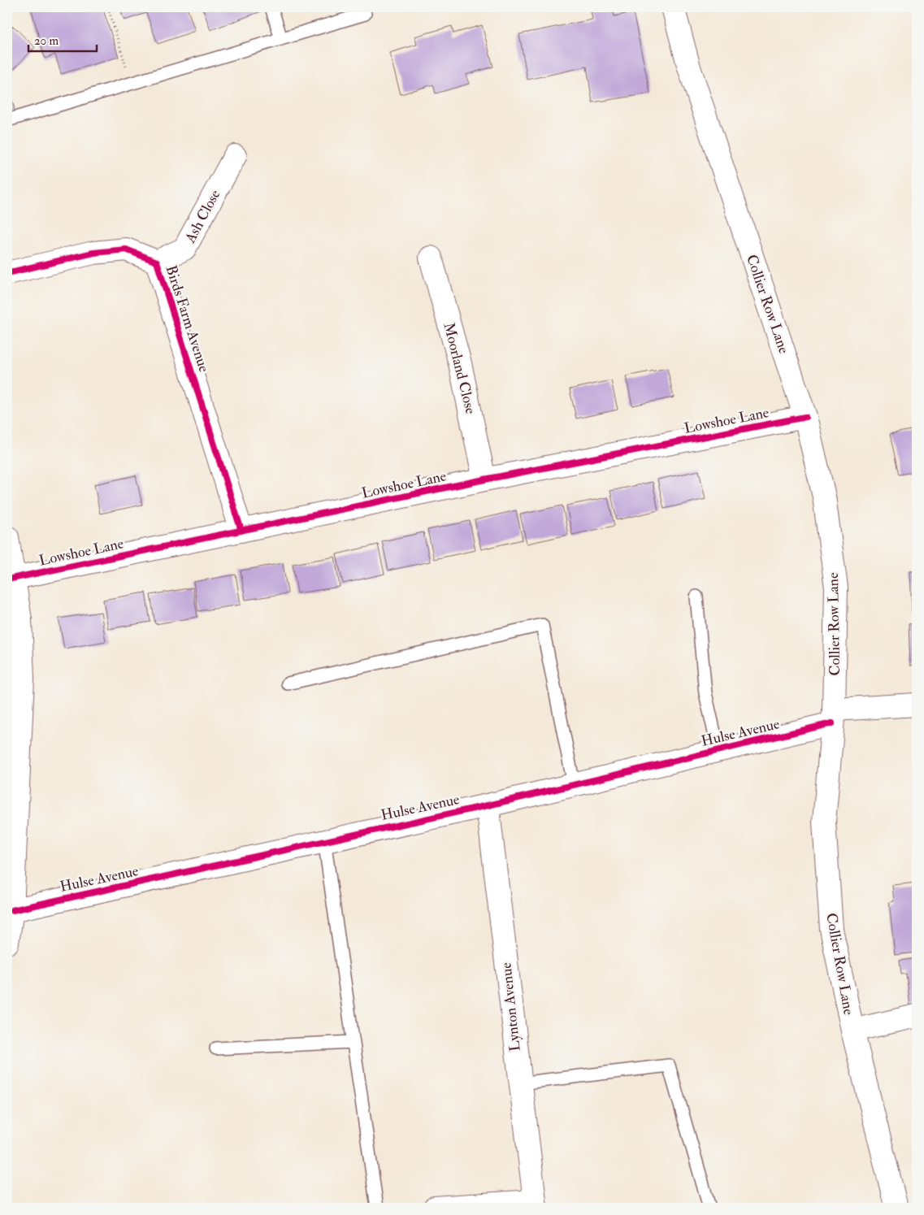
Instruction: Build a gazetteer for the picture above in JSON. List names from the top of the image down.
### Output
{
  "streets": {
    "street": [
      "Ash Close",
      "Collier Row Lane",
      "Birds Farm Avenue",
      "Moorland Close",
      "Lowshoe Lane",
      "Hulse Avenue",
      "Lynton Avenue"
    ]
  },
  "crossings": [
    ["Ash Close", "Birds Farm Avenue"],
    ["Collier Row Lane", "Lowshoe Lane"],
    ["Collier Row Lane", "Hulse Avenue"],
    ["Birds Farm Avenue", "Lowshoe Lane"],
    ["Moorland Close", "Lowshoe Lane"],
    ["Hulse Avenue", "Lynton Avenue"]
  ],
  "scale_bar": "20 m"
}
